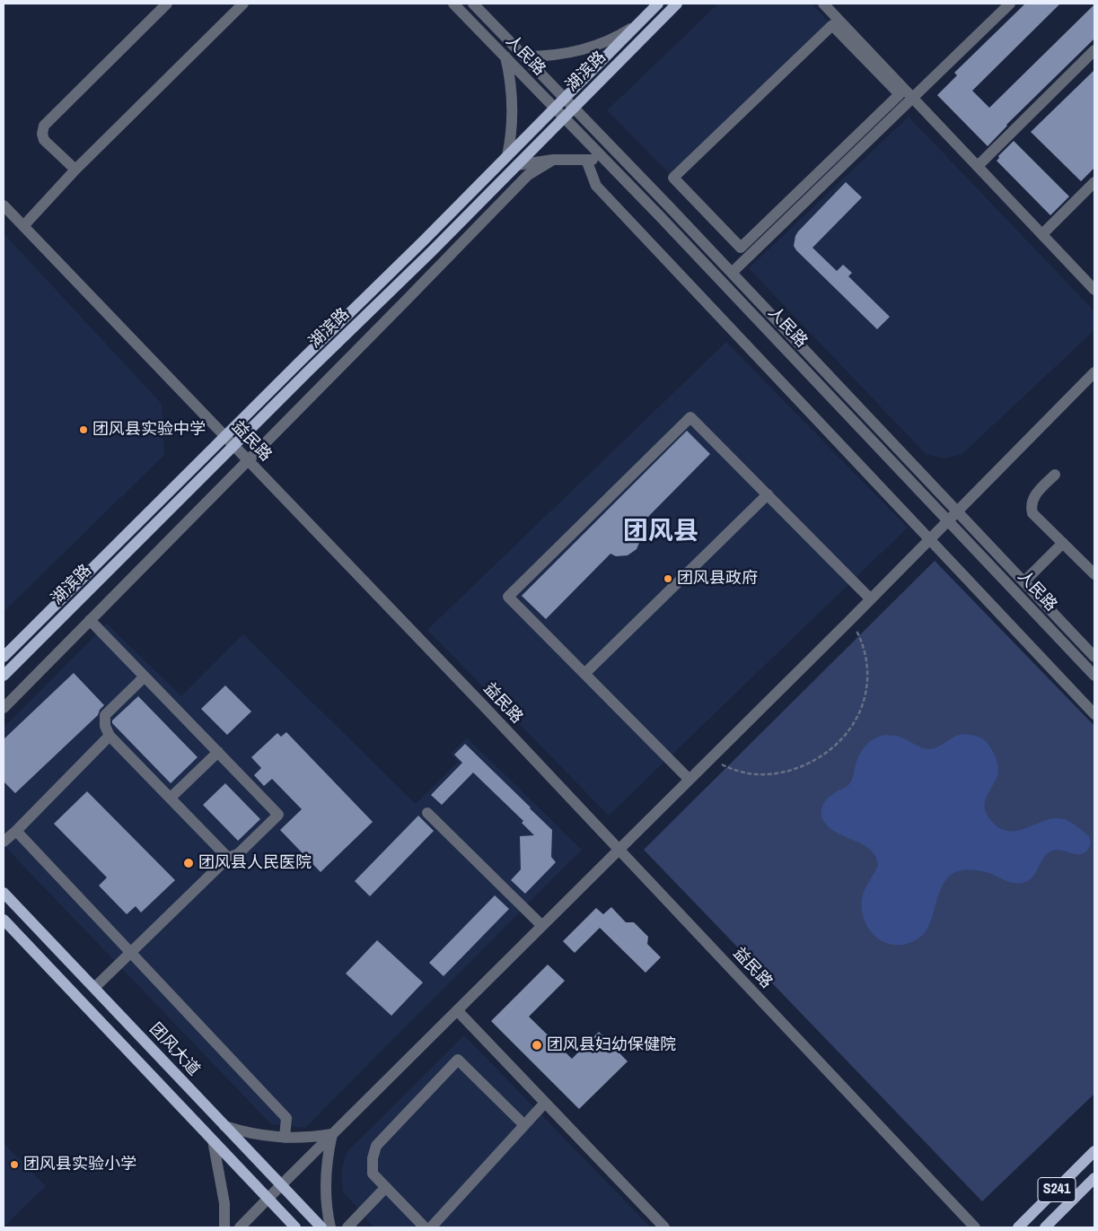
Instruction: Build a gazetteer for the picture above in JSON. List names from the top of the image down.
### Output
{
  "streets": {
    "main road": ["湖滨路", "团风大道", "S241"],
    "street": ["人民路", "益民路"]
  },
  "crossings": [
    ["人民路", "湖滨路"],
    ["湖滨路", "益民路"]
  ],
  "districts": ["团风县"],
  "places": [
    "团风县实验中学",
    "团风县政府",
    "团风县人民医院",
    "团风县妇幼保健院",
    "团风县实验小学"
  ]
}
